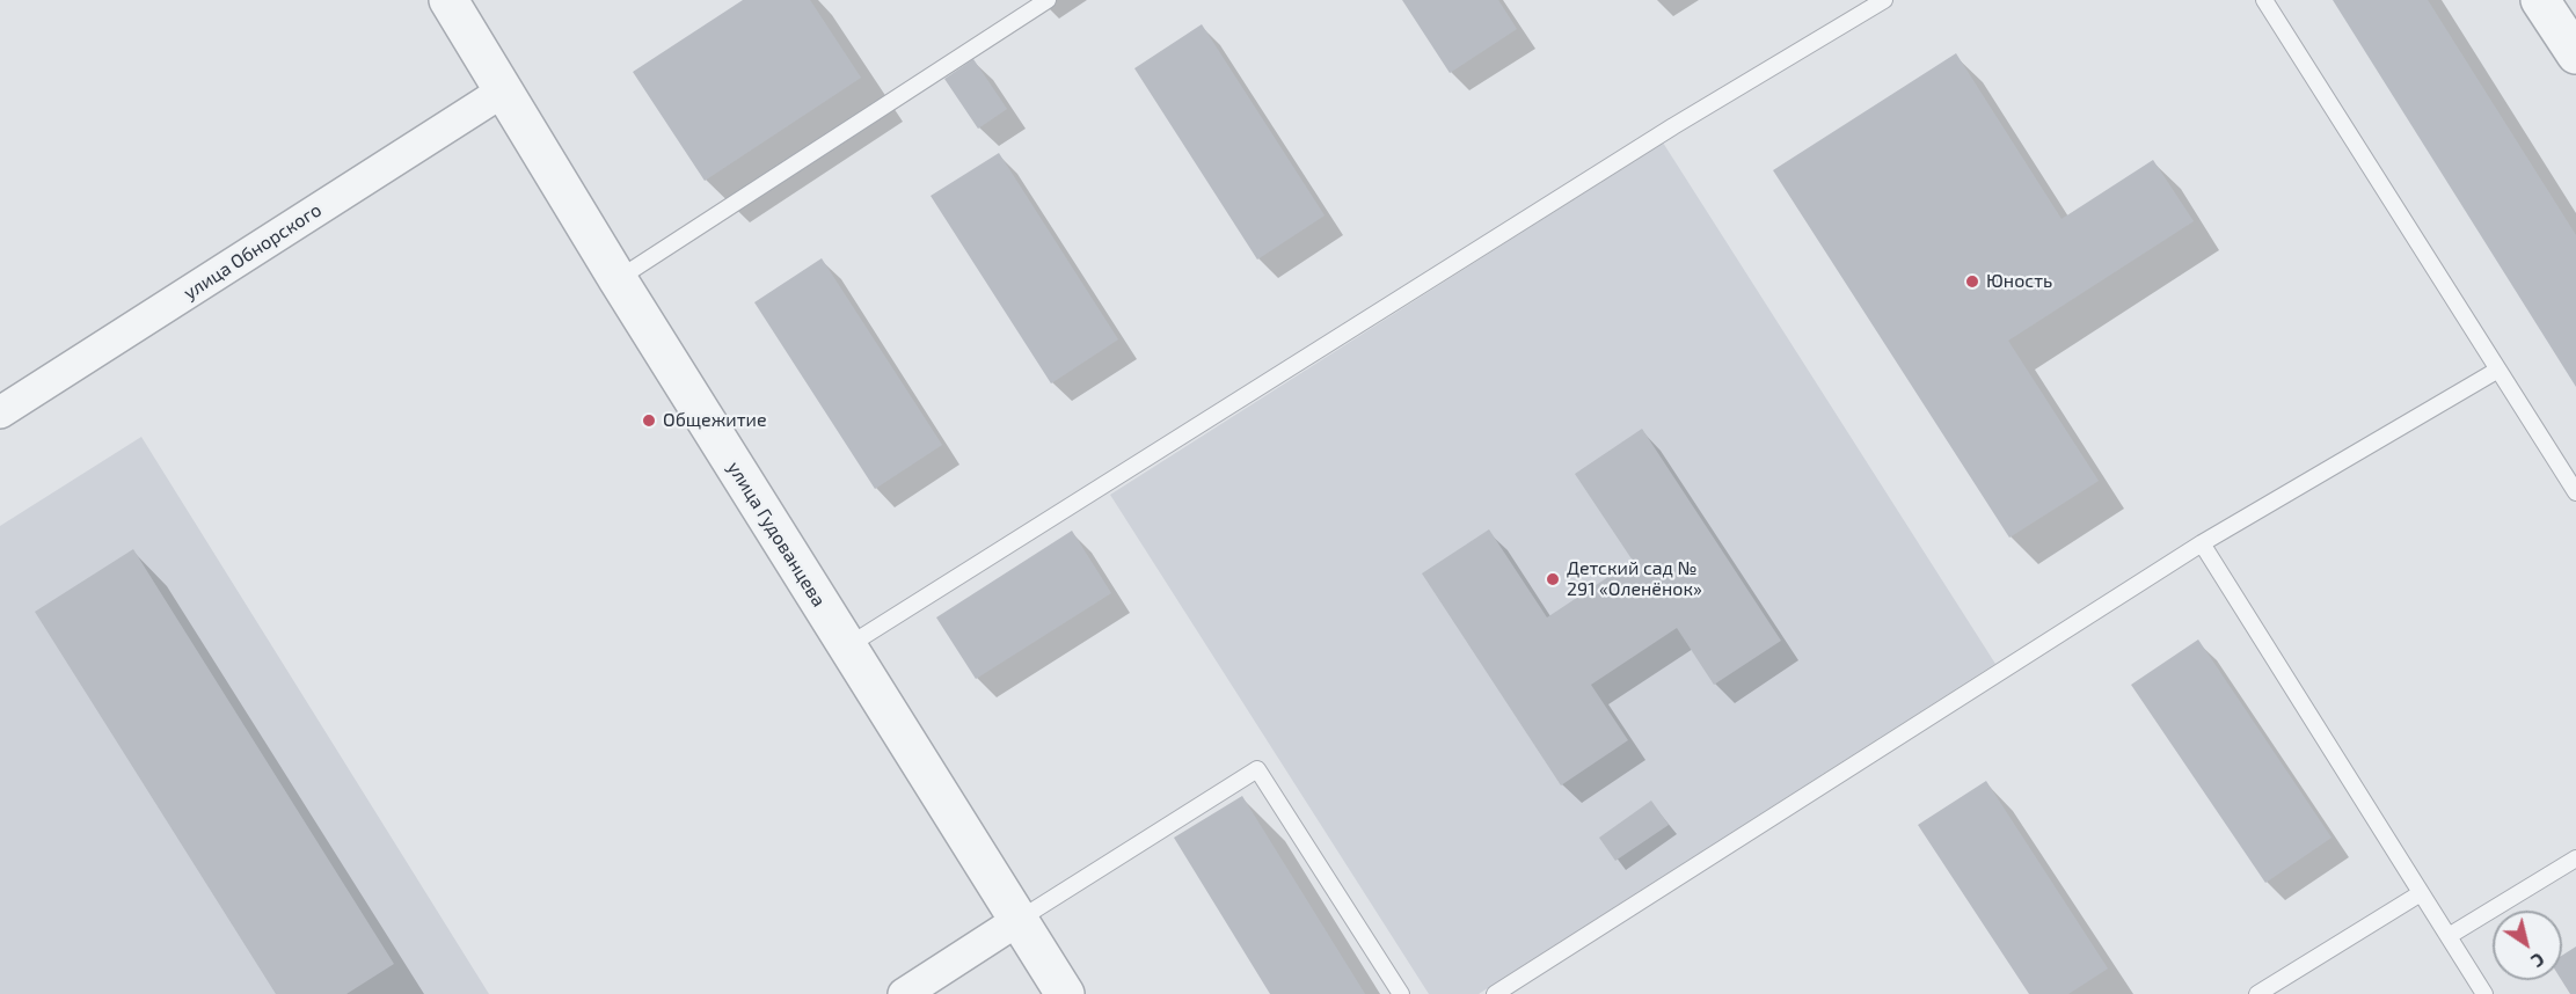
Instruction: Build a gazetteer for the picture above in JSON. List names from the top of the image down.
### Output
{
  "streets": {
    "street": ["улица Обнорского", "улица Гудованцева"]
  },
  "crossings": [
    ["улица Обнорского", "улица Гудованцева"]
  ],
  "places": ["Юность", "Общежитие", "Детский сад № 291 «Оленёнок»"],
  "north": "bottom right"
}
